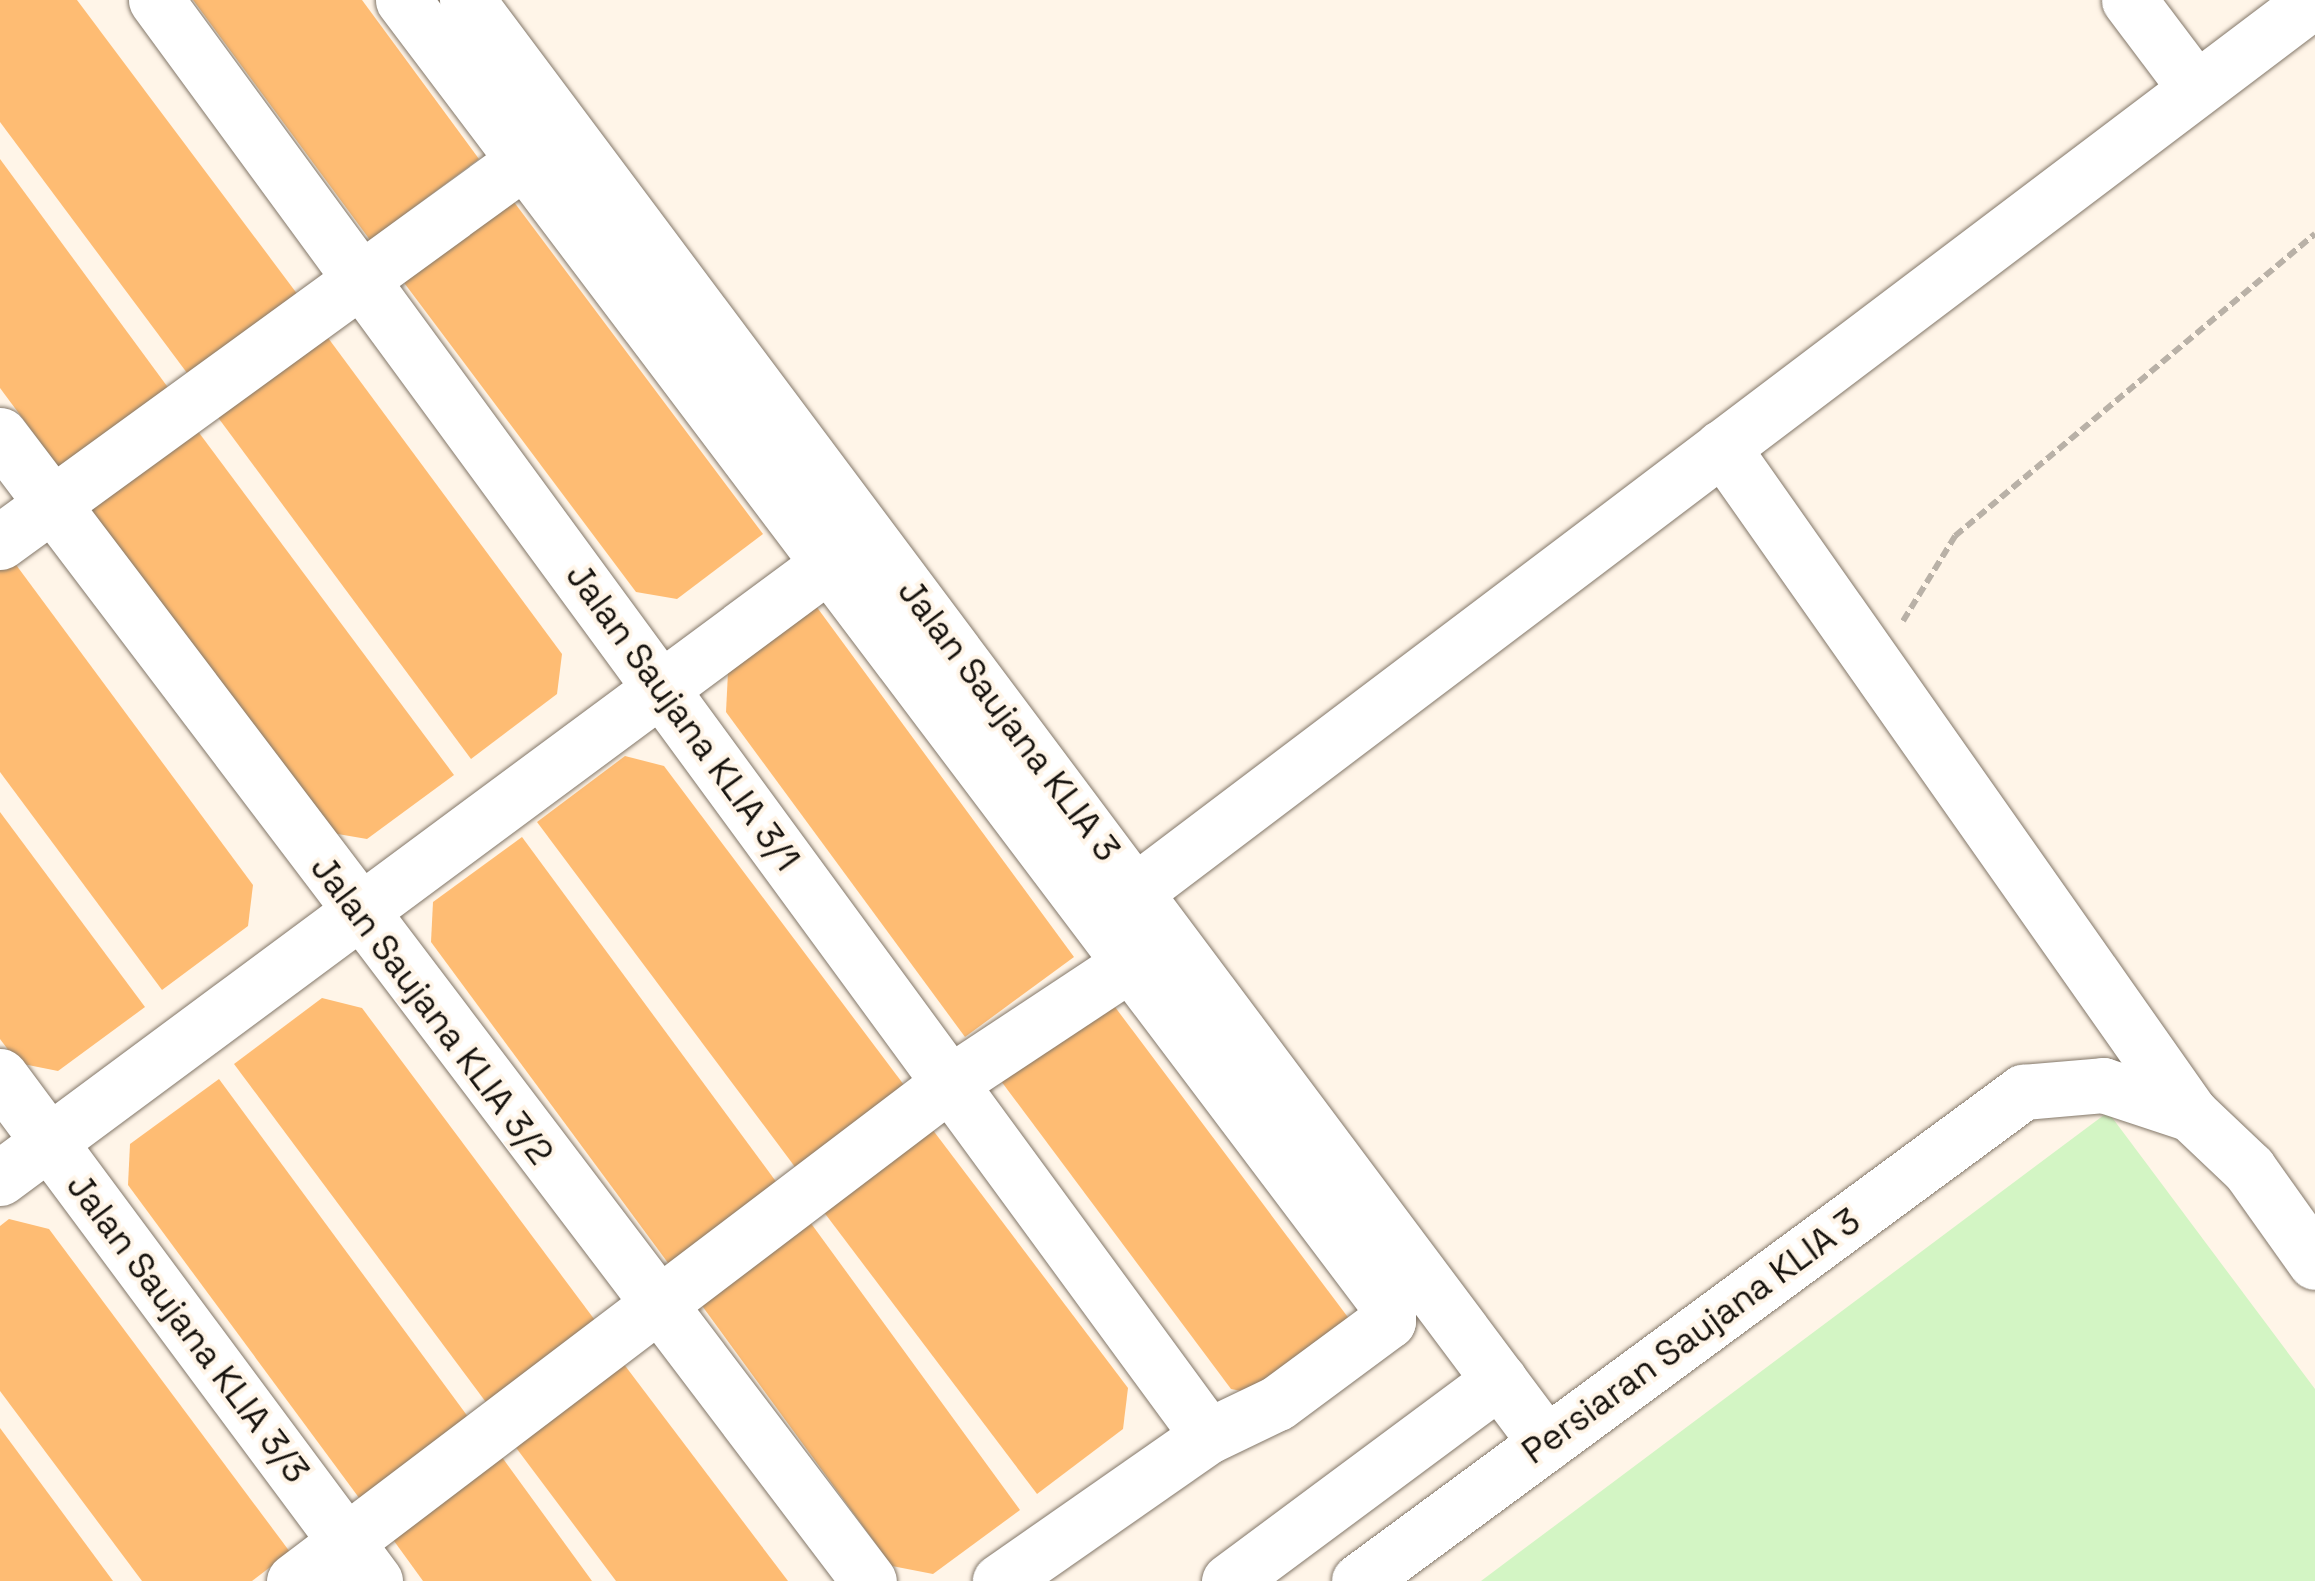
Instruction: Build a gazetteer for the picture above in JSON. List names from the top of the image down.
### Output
{
  "streets": {
    "street": [
      "Jalan Saujana KLIA 3/1",
      "Jalan Saujana KLIA 3",
      "Jalan Saujana KLIA 3/2",
      "Jalan Saujana KLIA 3/3",
      "Persiaran Saujana KLIA 3"
    ]
  },
  "crossings": [
    ["Jalan Saujana KLIA 3", "Persiaran Saujana KLIA 3"]
  ]
}
